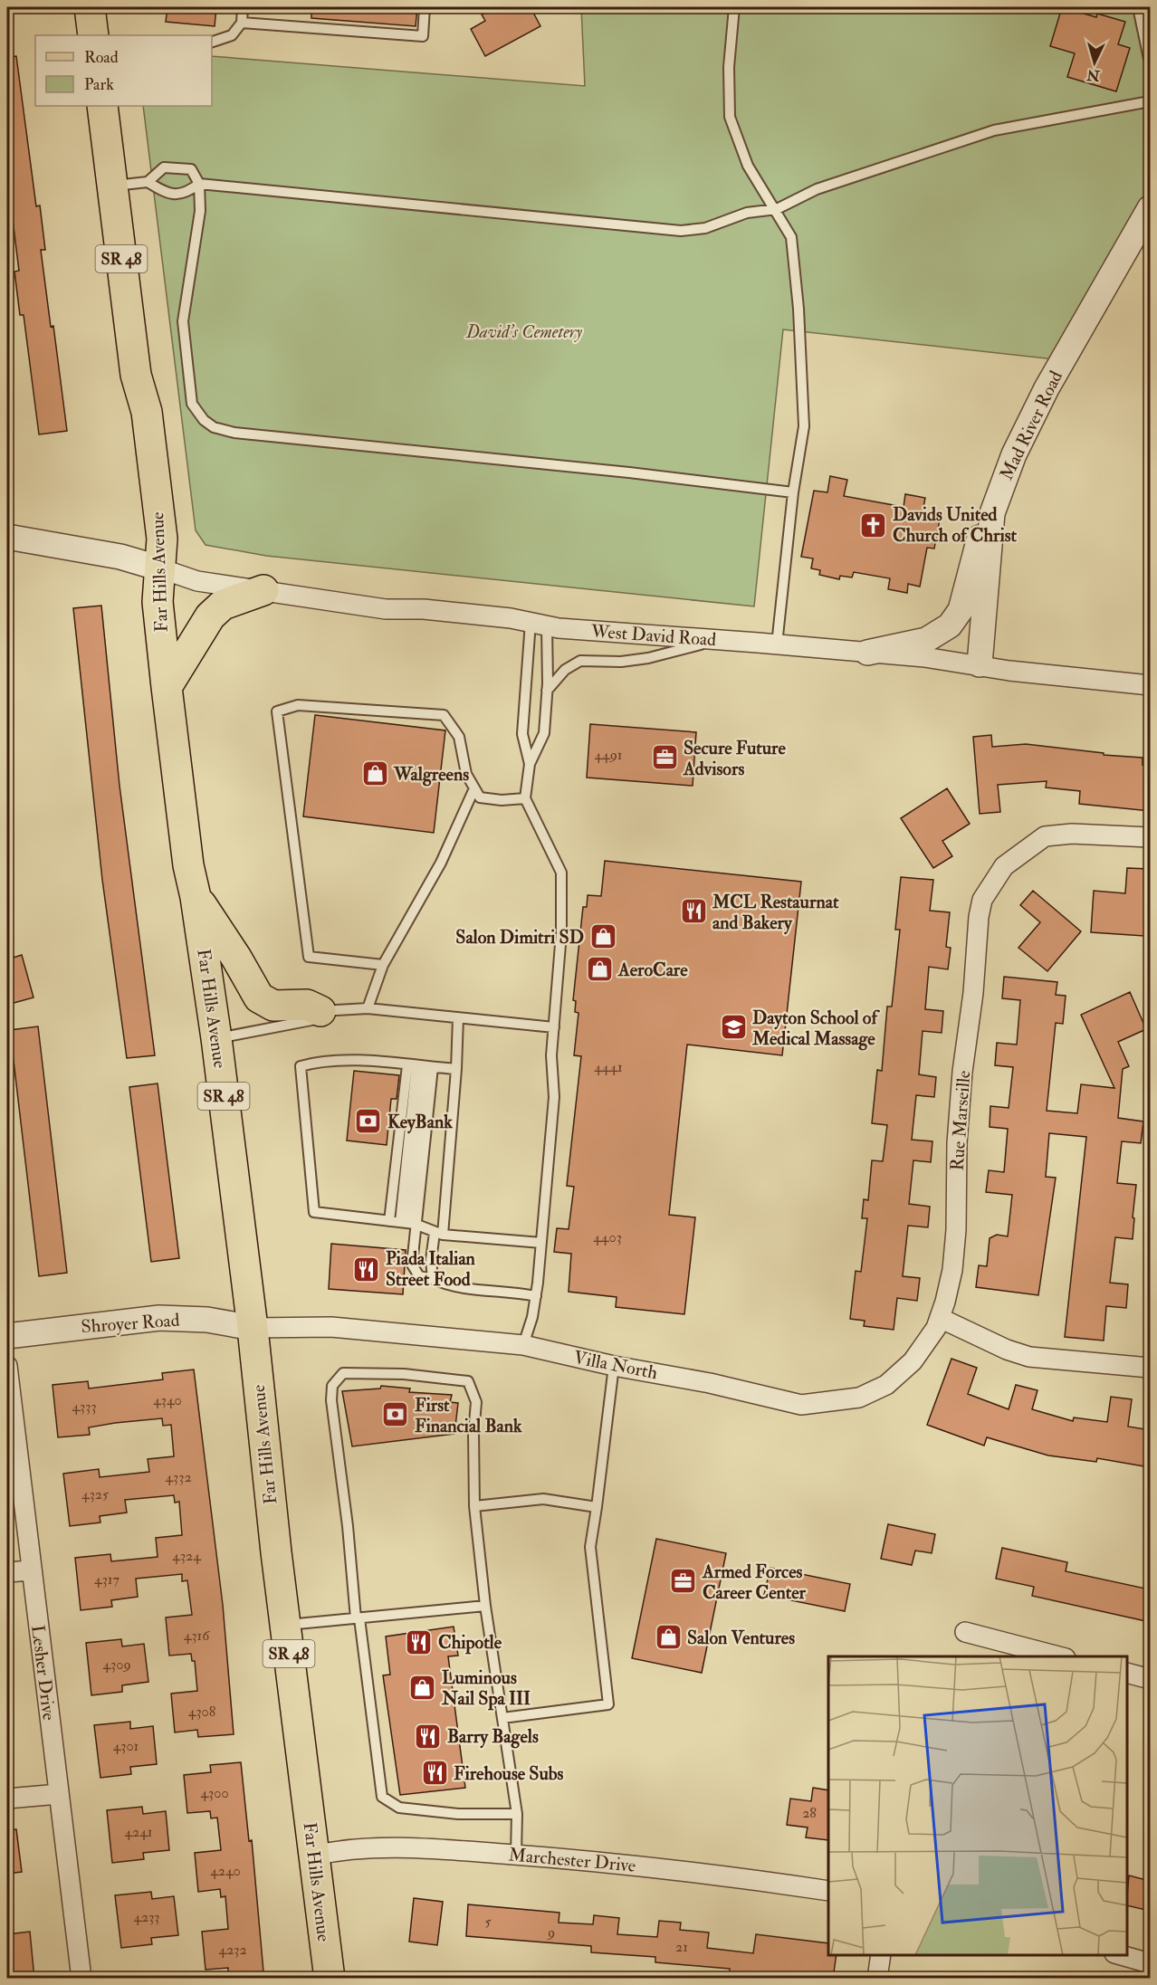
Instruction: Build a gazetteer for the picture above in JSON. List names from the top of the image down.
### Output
{
  "streets": {
    "main road": ["SR 48", "Far Hills Avenue"],
    "street": [
      "Mad River Road",
      "West David Road",
      "Rue Marseille",
      "Shroyer Road",
      "Villa North",
      "Lesher Drive",
      "Marchester Drive"
    ]
  },
  "crossings": [
    ["Mad River Road", "West David Road"],
    ["Far Hills Avenue", "West David Road"],
    ["Far Hills Avenue", "Shroyer Road"],
    ["Far Hills Avenue", "Villa North"],
    ["Far Hills Avenue", "Marchester Drive"],
    ["Rue Marseille", "Villa North"],
    ["Shroyer Road", "Villa North"]
  ],
  "parks": ["David's Cemetery"],
  "places": {
    "church": ["Davids United Church of Christ"],
    "office": ["Secure Future Advisors", "Armed Forces Career Center"],
    "shop": [
      "Walgreens",
      "Salon Dimitri SD",
      "AeroCare",
      "Salon Ventures",
      "Luminous Nail Spa III"
    ],
    "restaurant": [
      "MCL Restaurnat and Bakery",
      "Piada Italian Street Food",
      "Chipotle",
      "Barry Bagels",
      "Firehouse Subs"
    ],
    "school or university": ["Dayton School of Medical Massage"],
    "bank": ["KeyBank", "First Financial Bank"]
  },
  "house_numbers": [
    "4491",
    "4441",
    "4403",
    "4340",
    "4333",
    "4332",
    "4325",
    "4324",
    "4317",
    "4316",
    "4309",
    "4308",
    "4301",
    "4300",
    "28",
    "4241",
    "4240",
    "4233",
    "5",
    "9",
    "21",
    "4232"
  ],
  "legend": ["Road", "Park"],
  "north": "bottom"
}
